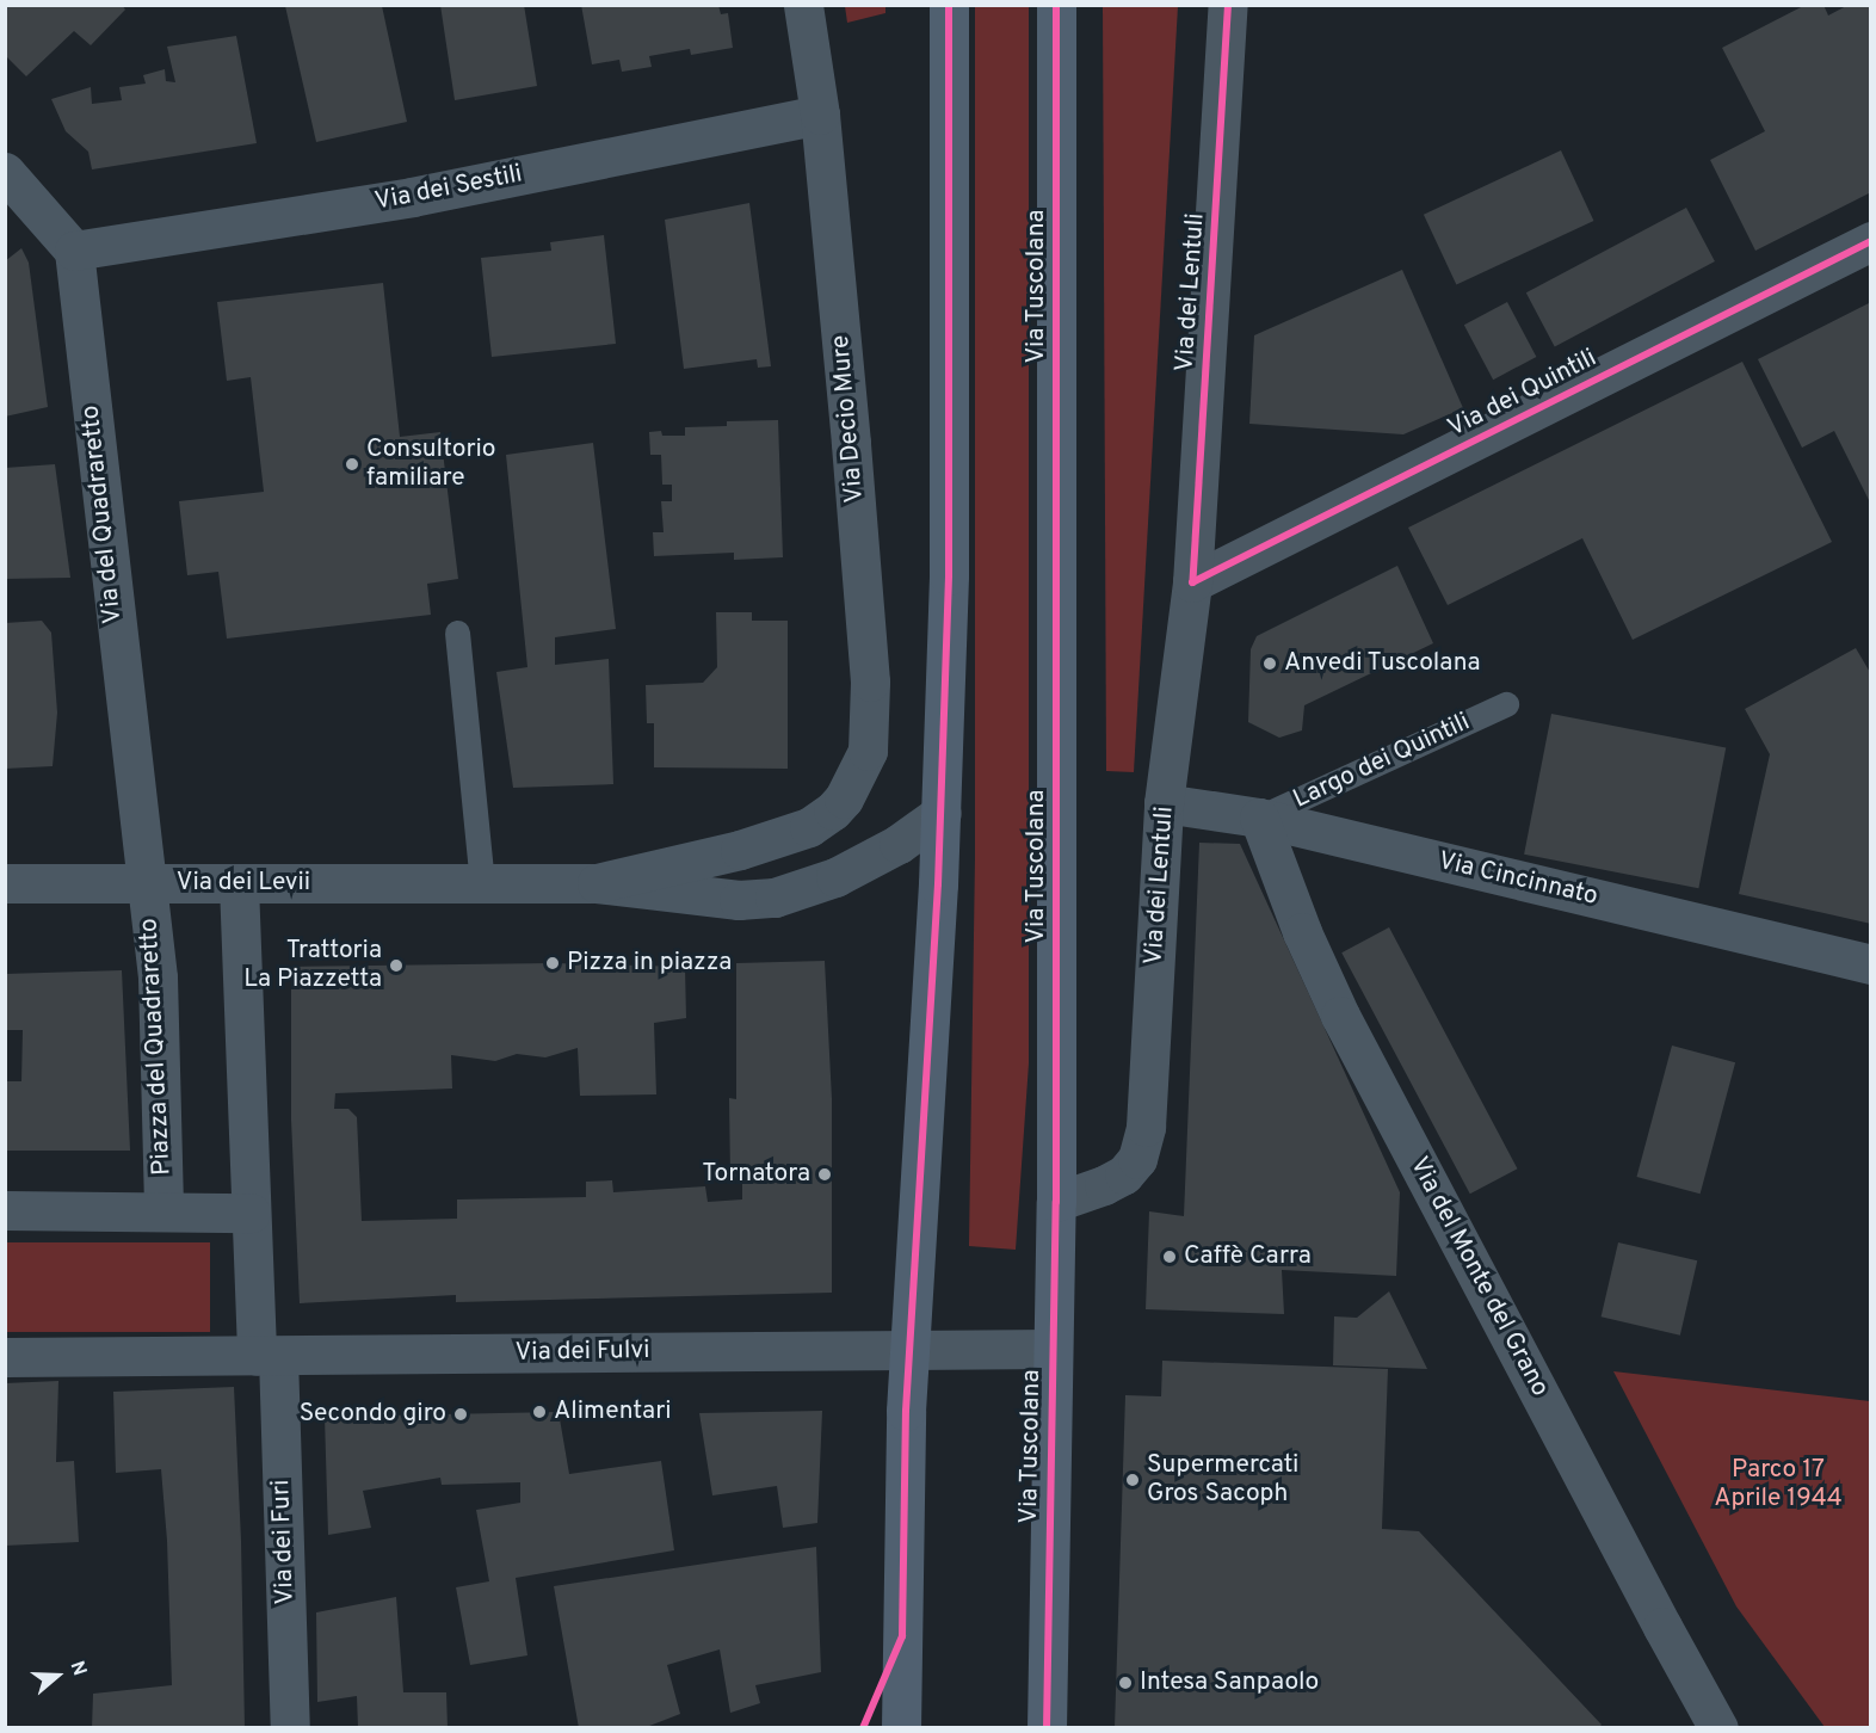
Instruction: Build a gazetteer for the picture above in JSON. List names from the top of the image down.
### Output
{
  "streets": {
    "main road": ["Via Tuscolana"],
    "street": [
      "Via dei Sestili",
      "Via dei Lentuli",
      "Via dei Quintili",
      "Via Decio Mure",
      "Via del Quadraretto",
      "Via Cincinnato",
      "Via dei Levii",
      "Piazza del Quadraretto",
      "Via del Monte del Grano",
      "Via dei Fulvi",
      "Via dei Furi"
    ],
    "lane": ["Largo dei Quintili"]
  },
  "crossings": [
    ["Via dei Sestili", "Via Decio Mure"],
    ["Via dei Sestili", "Via del Quadraretto"],
    ["Via Tuscolana", "Via dei Lentuli"],
    ["Via Tuscolana", "Via dei Fulvi"],
    ["Via dei Lentuli", "Via dei Quintili"],
    ["Via dei Lentuli", "Via Cincinnato"],
    ["Via Decio Mure", "Via dei Levii"],
    ["Via del Quadraretto", "Via dei Levii"],
    ["Via del Quadraretto", "Piazza del Quadraretto"],
    ["Largo dei Quintili", "Via Cincinnato"],
    ["Largo dei Quintili", "Via del Monte del Grano"],
    ["Via Cincinnato", "Via del Monte del Grano"],
    ["Via dei Levii", "Piazza del Quadraretto"],
    ["Via dei Fulvi", "Via dei Furi"]
  ],
  "parks": ["Parco 17 Aprile 1944"],
  "places": [
    "Consultorio familiare",
    "Anvedi Tuscolana",
    "Pizza in piazza",
    "Trattoria La Piazzetta",
    "Tornatora",
    "Caffè Carra",
    "Alimentari",
    "Secondo giro",
    "Supermercati Gros Sacoph",
    "Intesa Sanpaolo"
  ],
  "north": "right"
}
